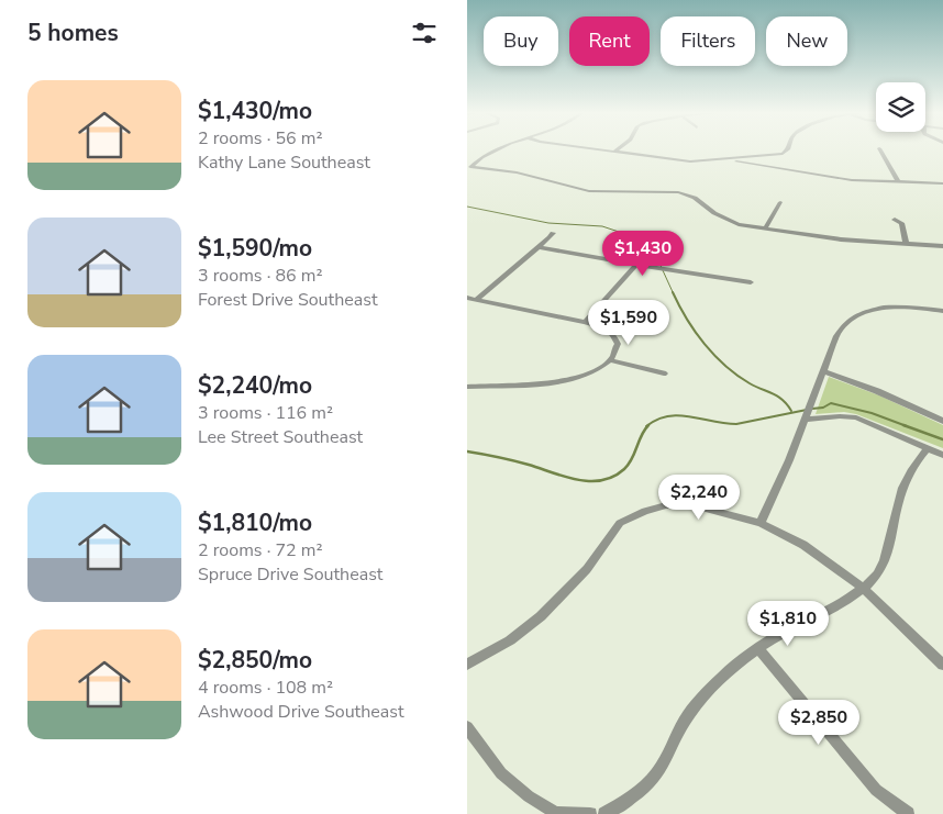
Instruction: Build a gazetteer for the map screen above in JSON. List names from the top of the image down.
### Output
{
  "page": {
    "heading": "5 homes",
    "chip": [
      "Buy",
      "Rent",
      "Filters",
      "New"
    ],
    "list": [
      {
        "name": "$1,430/mo",
        "note": "2 rooms · 56 m² · Kathy Lane Southeast"
      },
      {
        "name": "$1,590/mo",
        "note": "3 rooms · 86 m² · Forest Drive Southeast"
      },
      {
        "name": "$2,240/mo",
        "note": "3 rooms · 116 m² · Lee Street Southeast"
      },
      {
        "name": "$1,810/mo",
        "note": "2 rooms · 72 m² · Spruce Drive Southeast"
      },
      {
        "name": "$2,850/mo",
        "note": "4 rooms · 108 m² · Ashwood Drive Southeast"
      }
    ],
    "price": [
      "$1,430",
      "$1,590",
      "$2,240",
      "$1,810",
      "$2,850"
    ]
  }
}
